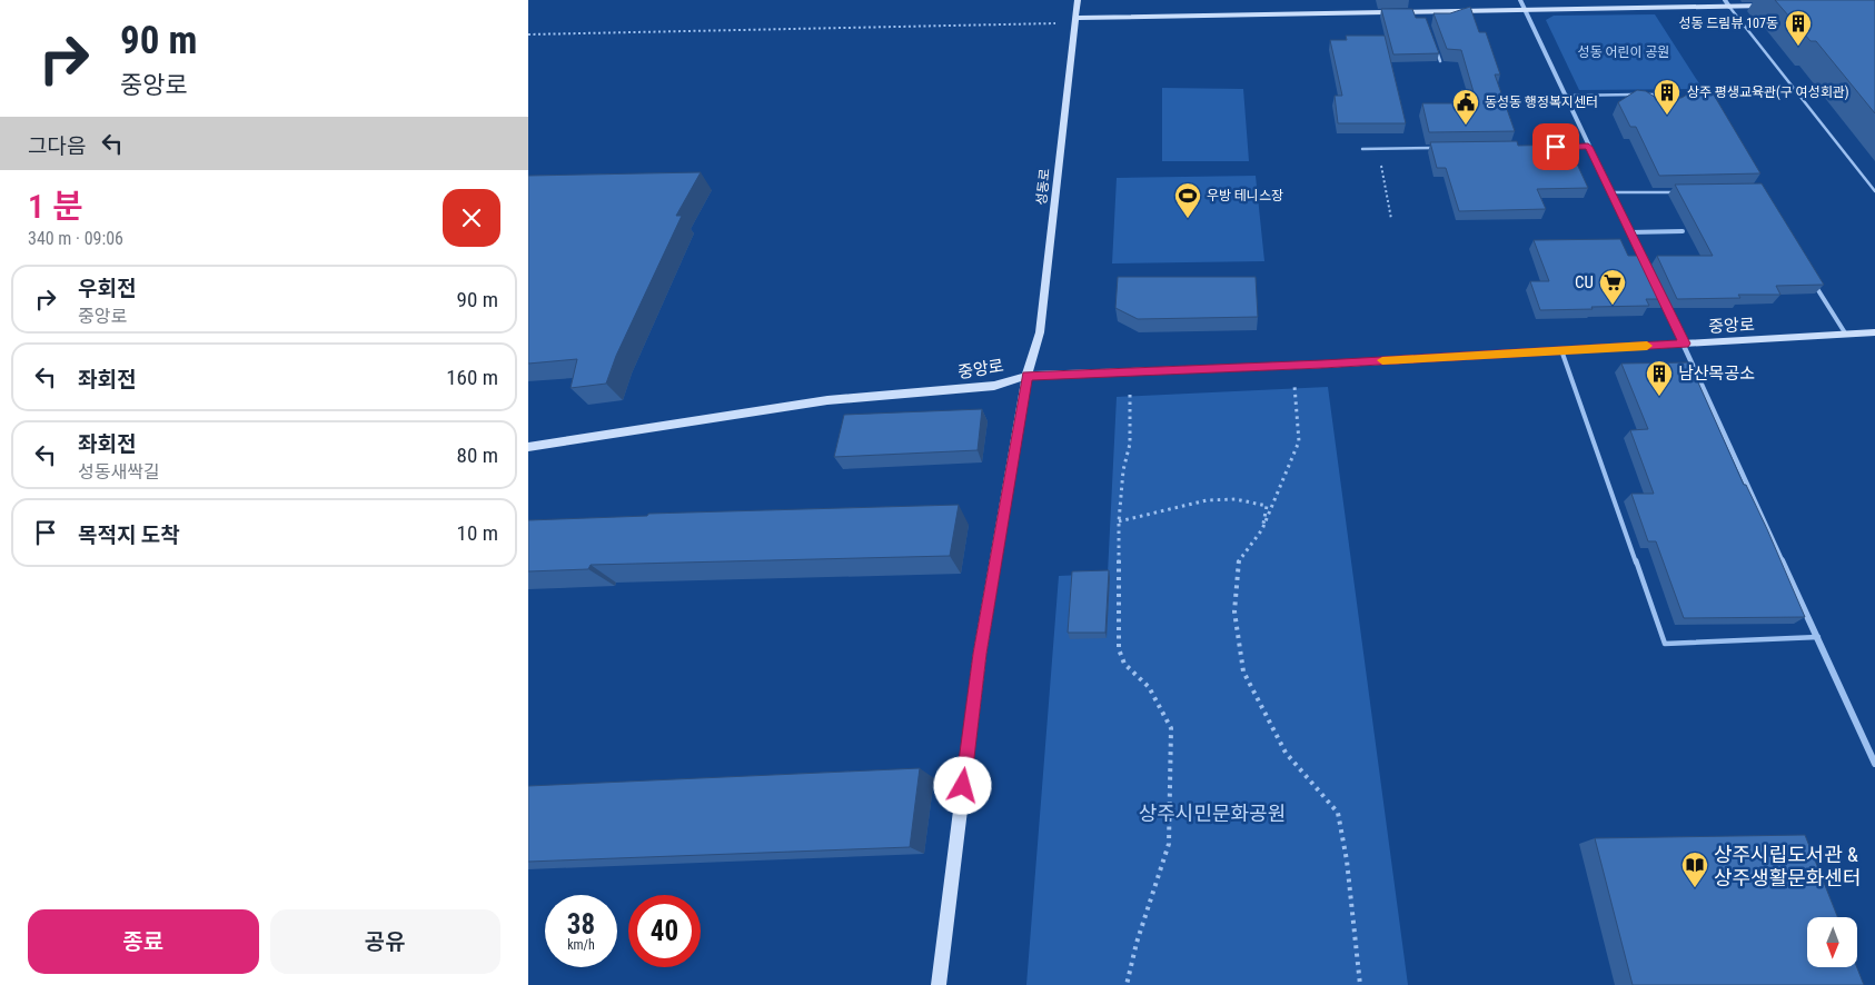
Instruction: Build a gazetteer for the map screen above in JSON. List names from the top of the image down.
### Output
{
  "streets": {
    "street": ["성동로", "중앙로"]
  },
  "crossings": [
    ["성동로", "중앙로"]
  ],
  "parks": ["성동 어린이 공원", "상주시민문화공원"],
  "places": {
    "building": ["성동 드림뷰 107동", "상주 평생교육관(구 여성회관)", "남산목공소"],
    "public building": ["동성동 행정복지센터"],
    "sports": ["우방 테니스장"],
    "supermarket": ["CU"],
    "library": ["상주시립도서관 & 상주생활문화센터"]
  },
  "north": "bottom",
  "page": {
    "turn": ["90 m", "중앙로"],
    "then": "그다음",
    "heading": ["1 분", "340 m · 09:06"],
    "list": [
      {
        "name": "우회전",
        "note": "중앙로",
        "value": "90 m"
      },
      {
        "name": "좌회전",
        "value": "160 m"
      },
      {
        "name": "좌회전",
        "note": "성동새싹길",
        "value": "80 m"
      },
      {
        "name": "목적지 도착",
        "value": "10 m"
      }
    ],
    "speed": "38 km/h",
    "limit": "40",
    "buttons": ["종료", "공유"]
  }
}
